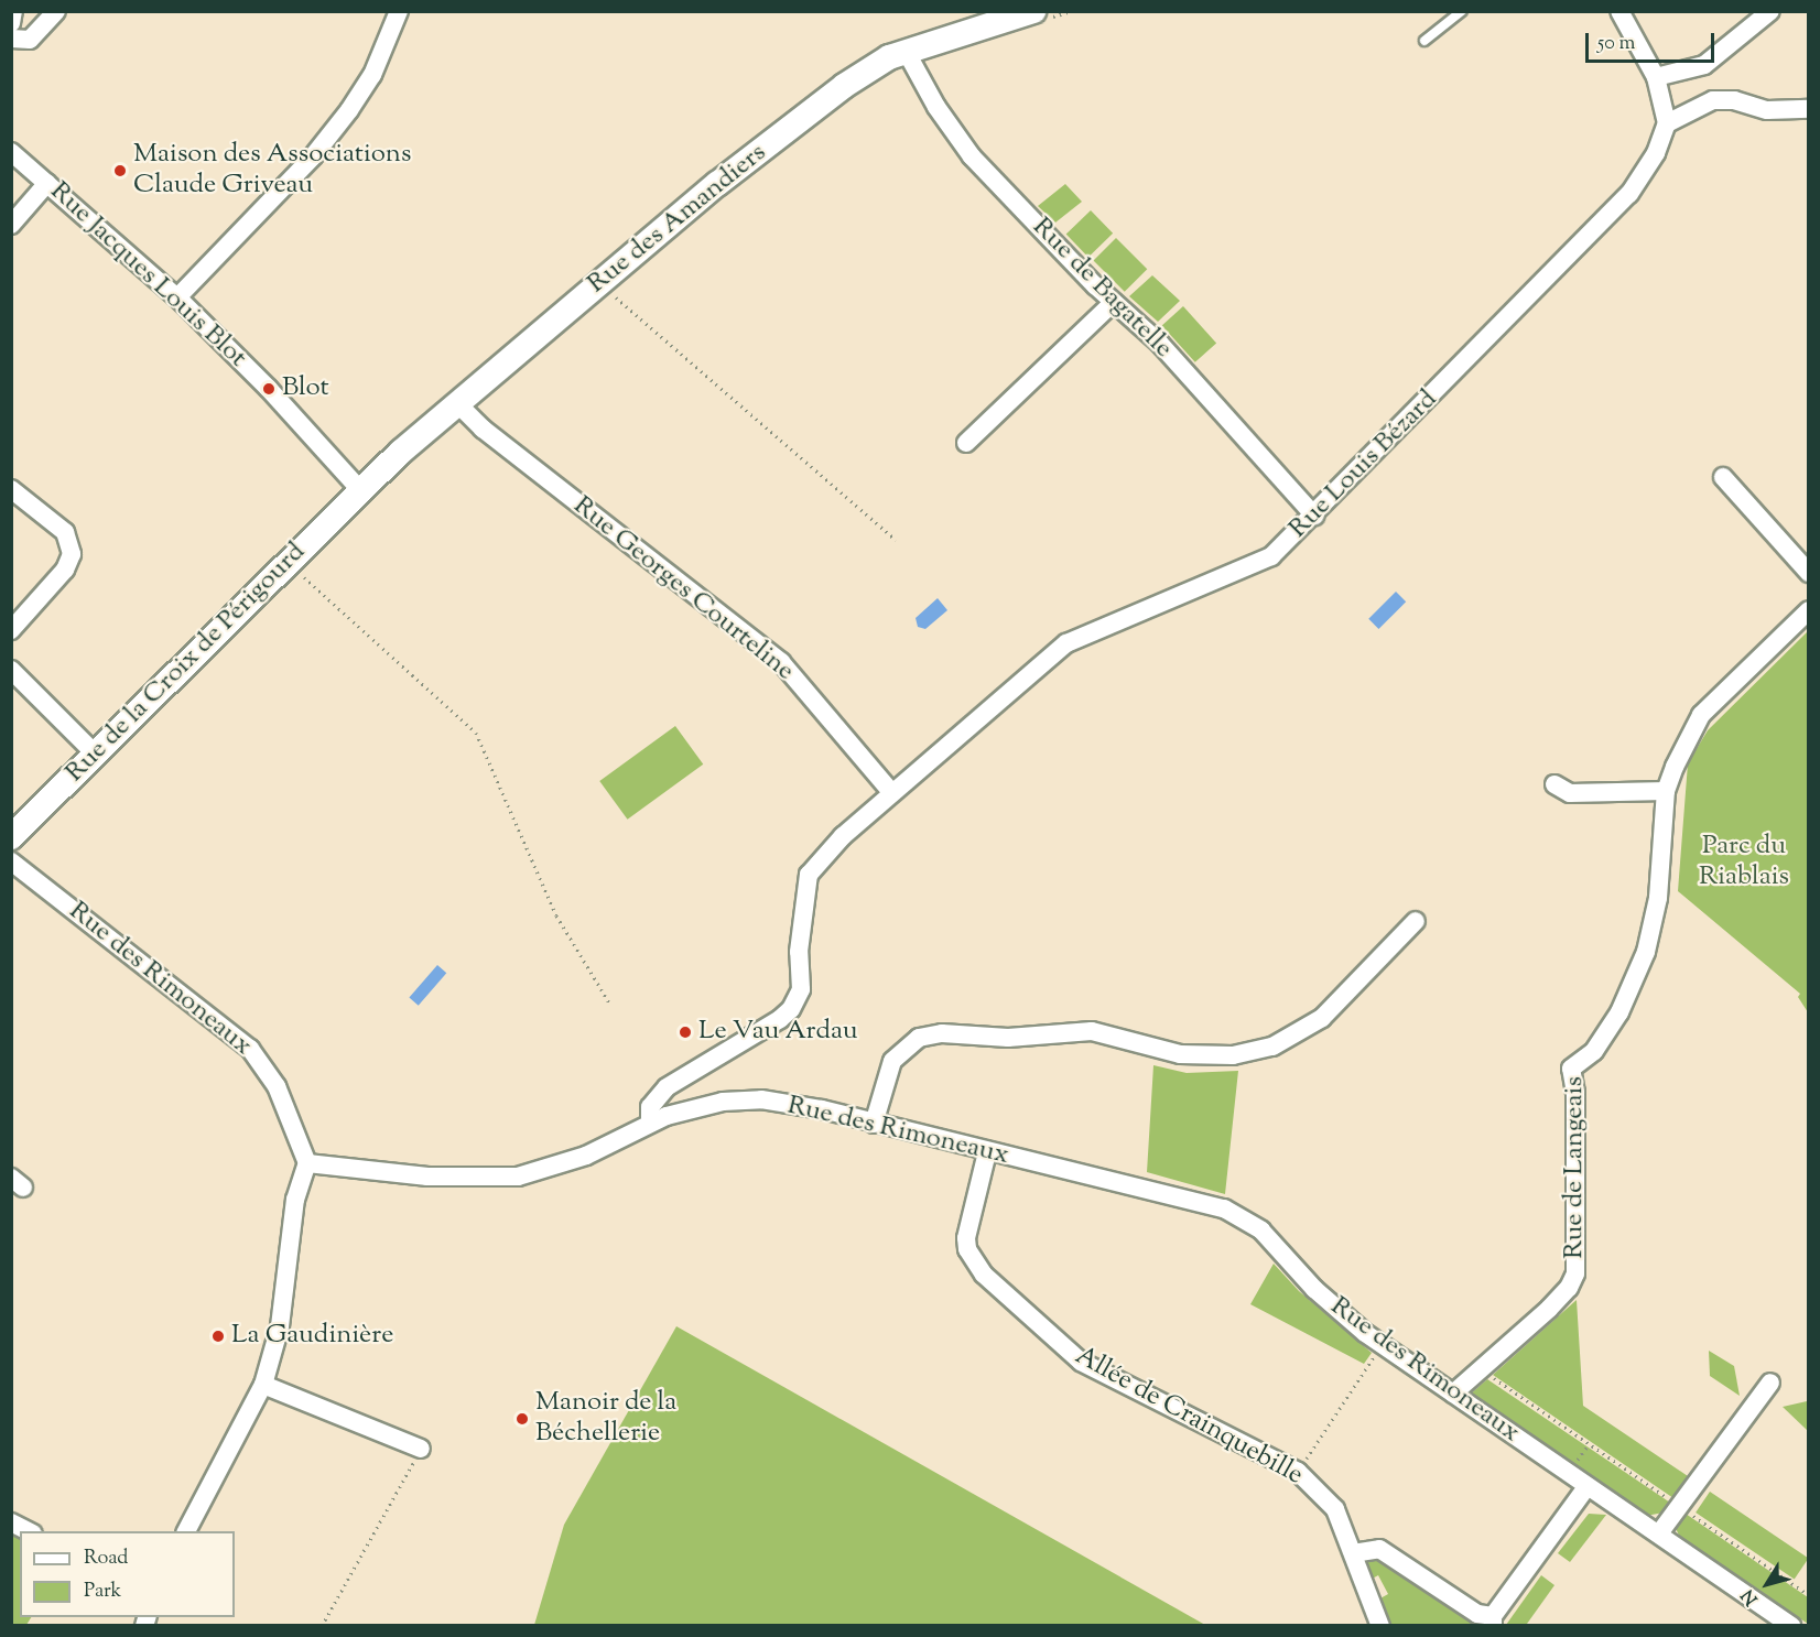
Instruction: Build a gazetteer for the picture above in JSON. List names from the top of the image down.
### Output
{
  "streets": {
    "street": [
      "Rue des Amandiers",
      "Rue Jacques Louis Blot",
      "Rue de Bagatelle",
      "Rue Louis Bézard",
      "Rue Georges Courteline",
      "Rue de la Croix de Périgourd",
      "Rue des Rimoneaux",
      "Rue de Langeais",
      "Allée de Crainquebille"
    ]
  },
  "crossings": [
    ["Rue des Amandiers", "Rue Jacques Louis Blot"],
    ["Rue des Amandiers", "Rue de Bagatelle"],
    ["Rue des Amandiers", "Rue Georges Courteline"],
    ["Rue des Amandiers", "Rue de la Croix de Périgourd"],
    ["Rue Jacques Louis Blot", "Rue de la Croix de Périgourd"],
    ["Rue de Bagatelle", "Rue Louis Bézard"],
    ["Rue Louis Bézard", "Rue Georges Courteline"],
    ["Rue Louis Bézard", "Rue des Rimoneaux"],
    ["Rue des Rimoneaux", "Rue de Langeais"],
    ["Rue des Rimoneaux", "Allée de Crainquebille"]
  ],
  "parks": ["Parc du Riablais"],
  "places": [
    "Maison des Associations Claude Griveau",
    "Blot",
    "Le Vau Ardau",
    "La Gaudinière",
    "Manoir de la Béchellerie"
  ],
  "legend": ["Road", "Park"],
  "scale_bar": "50 m",
  "north": "bottom left"
}
